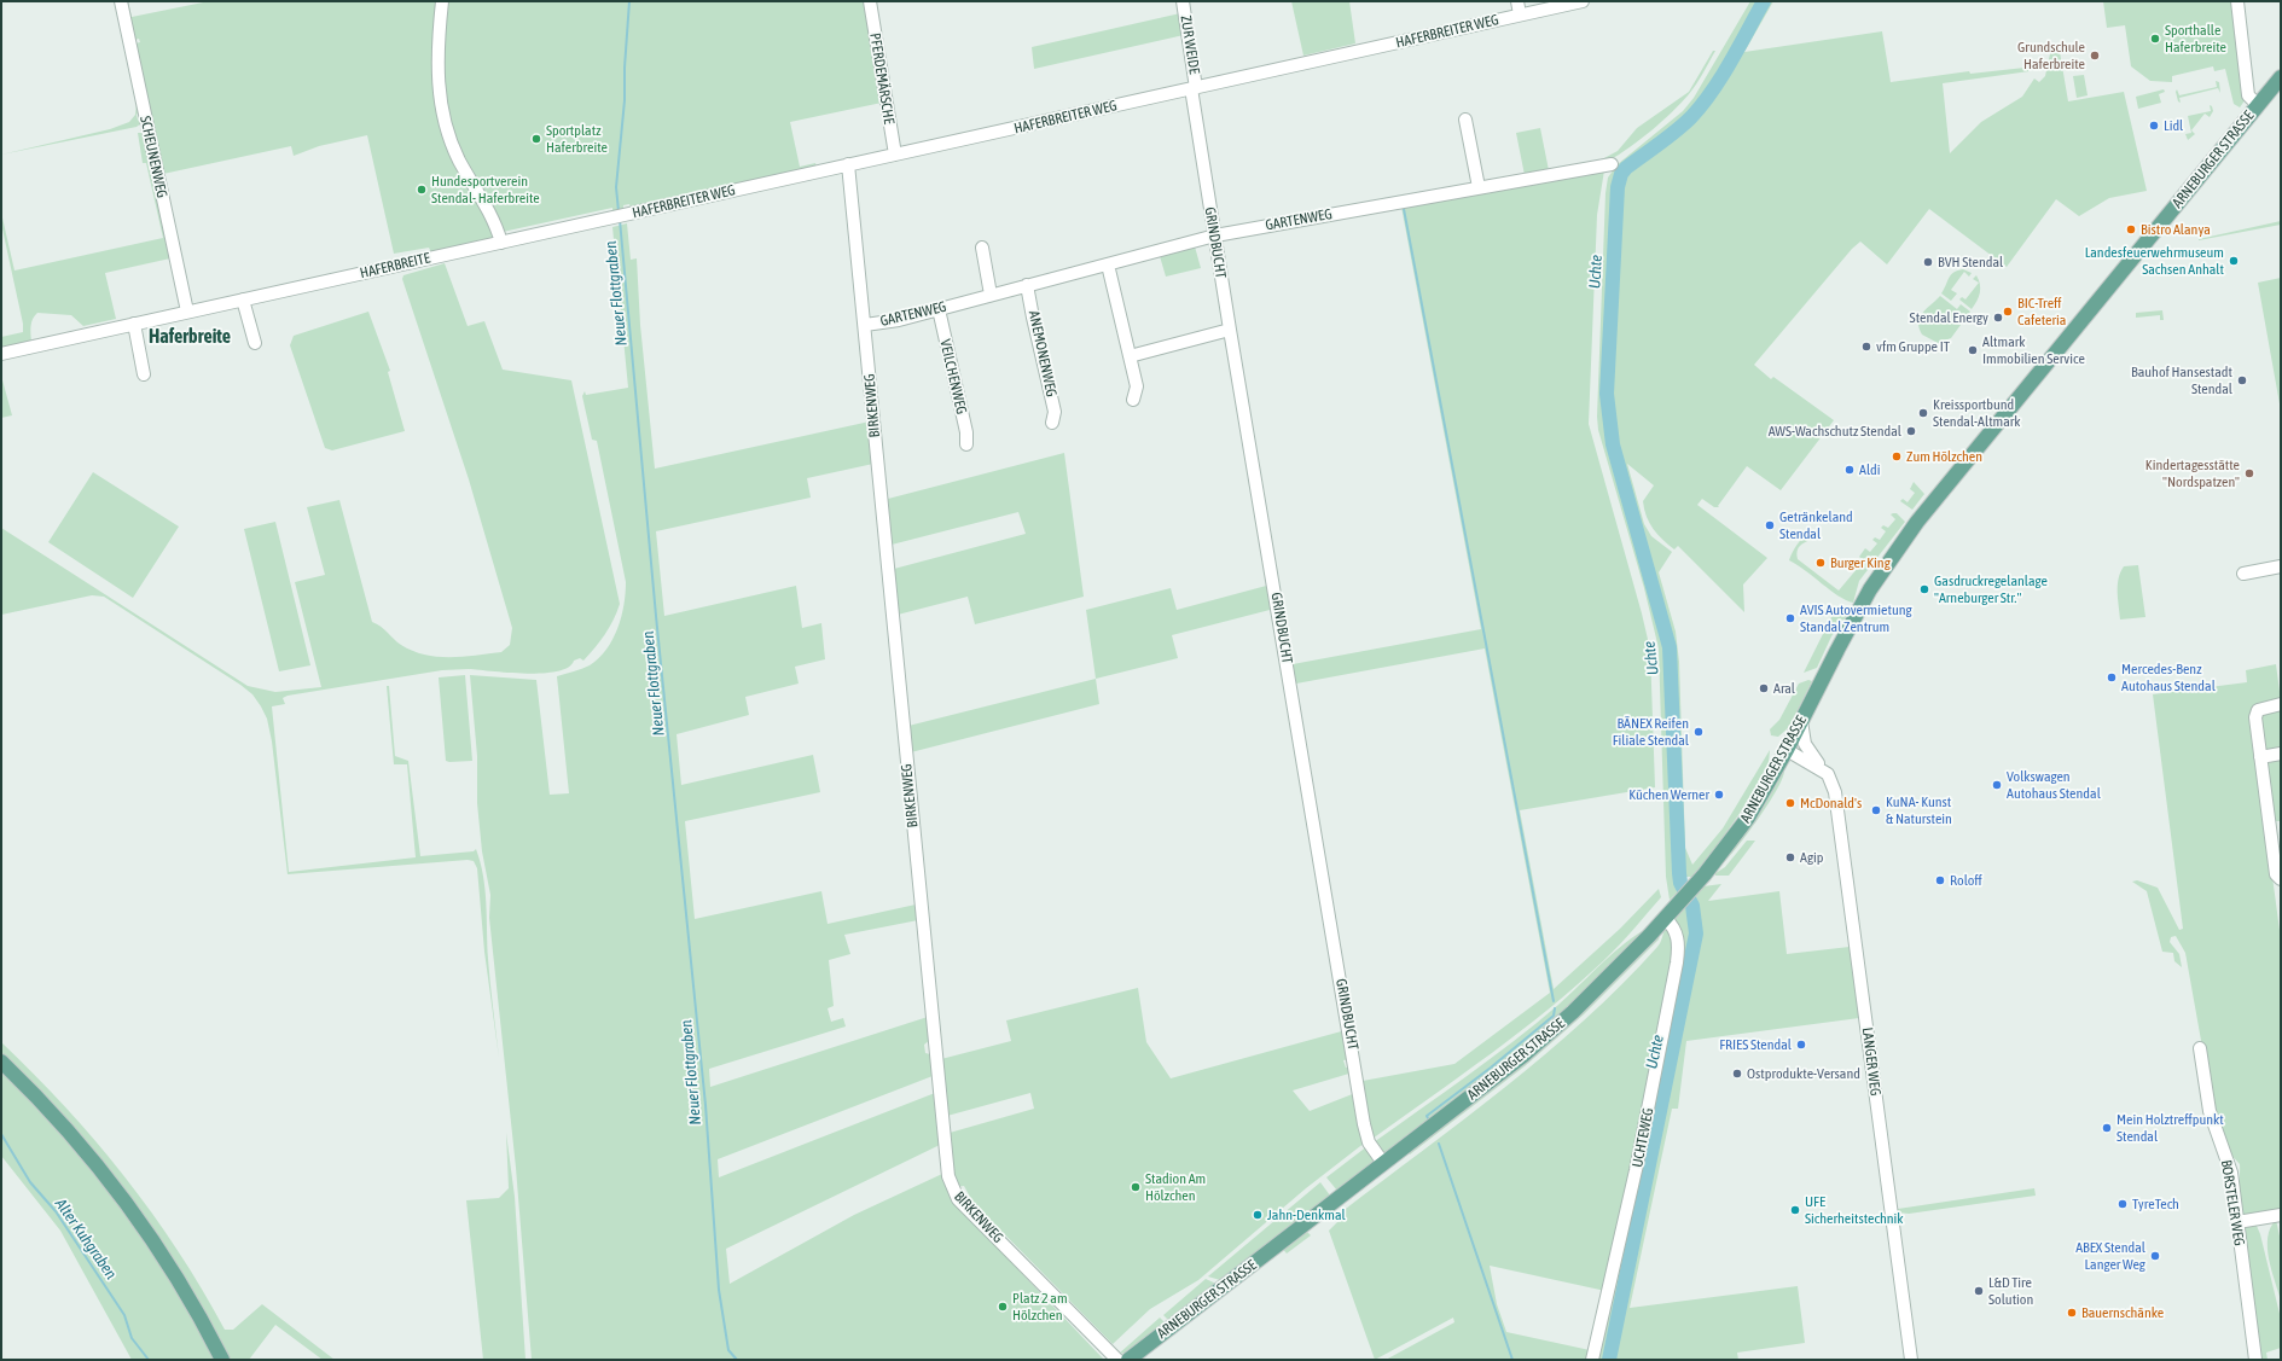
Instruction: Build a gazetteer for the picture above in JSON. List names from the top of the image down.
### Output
{
  "streets": {
    "main road": ["ARNEBURGER STRASSE"],
    "street": [
      "HAFERBREITER WEG",
      "ZUR WEIDE",
      "PFERDEMÄRSCHE",
      "SCHEUNENWEG",
      "GARTENWEG",
      "GRINDBUCHT",
      "HAFERBREITE",
      "ANEMONENWEG",
      "VEILCHENWEG",
      "BIRKENWEG",
      "LANGER WEG",
      "UCHTEWEG",
      "BORSTELER WEG"
    ]
  },
  "crossings": [
    ["HAFERBREITER WEG", "ZUR WEIDE"],
    ["HAFERBREITER WEG", "PFERDEMÄRSCHE"],
    ["HAFERBREITER WEG", "GRINDBUCHT"],
    ["HAFERBREITER WEG", "HAFERBREITE"],
    ["HAFERBREITER WEG", "BIRKENWEG"],
    ["ZUR WEIDE", "GRINDBUCHT"],
    ["SCHEUNENWEG", "HAFERBREITE"],
    ["ARNEBURGER STRASSE", "GRINDBUCHT"],
    ["ARNEBURGER STRASSE", "LANGER WEG"],
    ["ARNEBURGER STRASSE", "UCHTEWEG"],
    ["GARTENWEG", "GRINDBUCHT"],
    ["GARTENWEG", "ANEMONENWEG"],
    ["GARTENWEG", "VEILCHENWEG"],
    ["GARTENWEG", "BIRKENWEG"]
  ],
  "districts": ["Haferbreite"],
  "water": ["Uchte", "Neuer Flottgraben", "Alter Kuhgraben"],
  "places": [
    "Sporthalle Haferbreite",
    "Grundschule Haferbreite",
    "Lidl",
    "Sportplatz Haferbreite",
    "Hundesportverein Stendal- Haferbreite",
    "Bistro Alanya",
    "Landesfeuerwehrmuseum Sachsen Anhalt",
    "BVH Stendal",
    "BIC-Treff Cafeteria",
    "Stendal Energy",
    "vfm Gruppe IT",
    "Altmark Immobilien Service",
    "Bauhof Hansestadt Stendal",
    "Kreissportbund Stendal-Altmark",
    "AWS-Wachschutz Stendal",
    "Zum Hõlzchen",
    "Aldi",
    "Kindertagesstätte \"Nordspatzen\"",
    "Getränkeland Stendal",
    "Burger King",
    "Gasdruckregelanlage \"Arneburger Str.\"",
    "AVIS Autovermietung Standal Zentrum",
    "Mercedes-Benz Autohaus Stendal",
    "Aral",
    "BÄNEX Reifen Filiale Stendal",
    "Volkswagen Autohaus Stendal",
    "Küchen Werner",
    "McDonald's",
    "KuNA- Kunst & Naturstein",
    "Agip",
    "Roloff",
    "FRIES Stendal",
    "Ostprodukte-Versand",
    "Mein Holztreffpunkt Stendal",
    "Stadion Am Hölzchen",
    "TyreTech",
    "UFE Sicherheitstechnik",
    "Jahn-Denkmal",
    "ABEX Stendal Langer Weg",
    "L&D Tire Solution",
    "Platz 2 am Hölzchen",
    "Bauernschänke"
  ]
}
